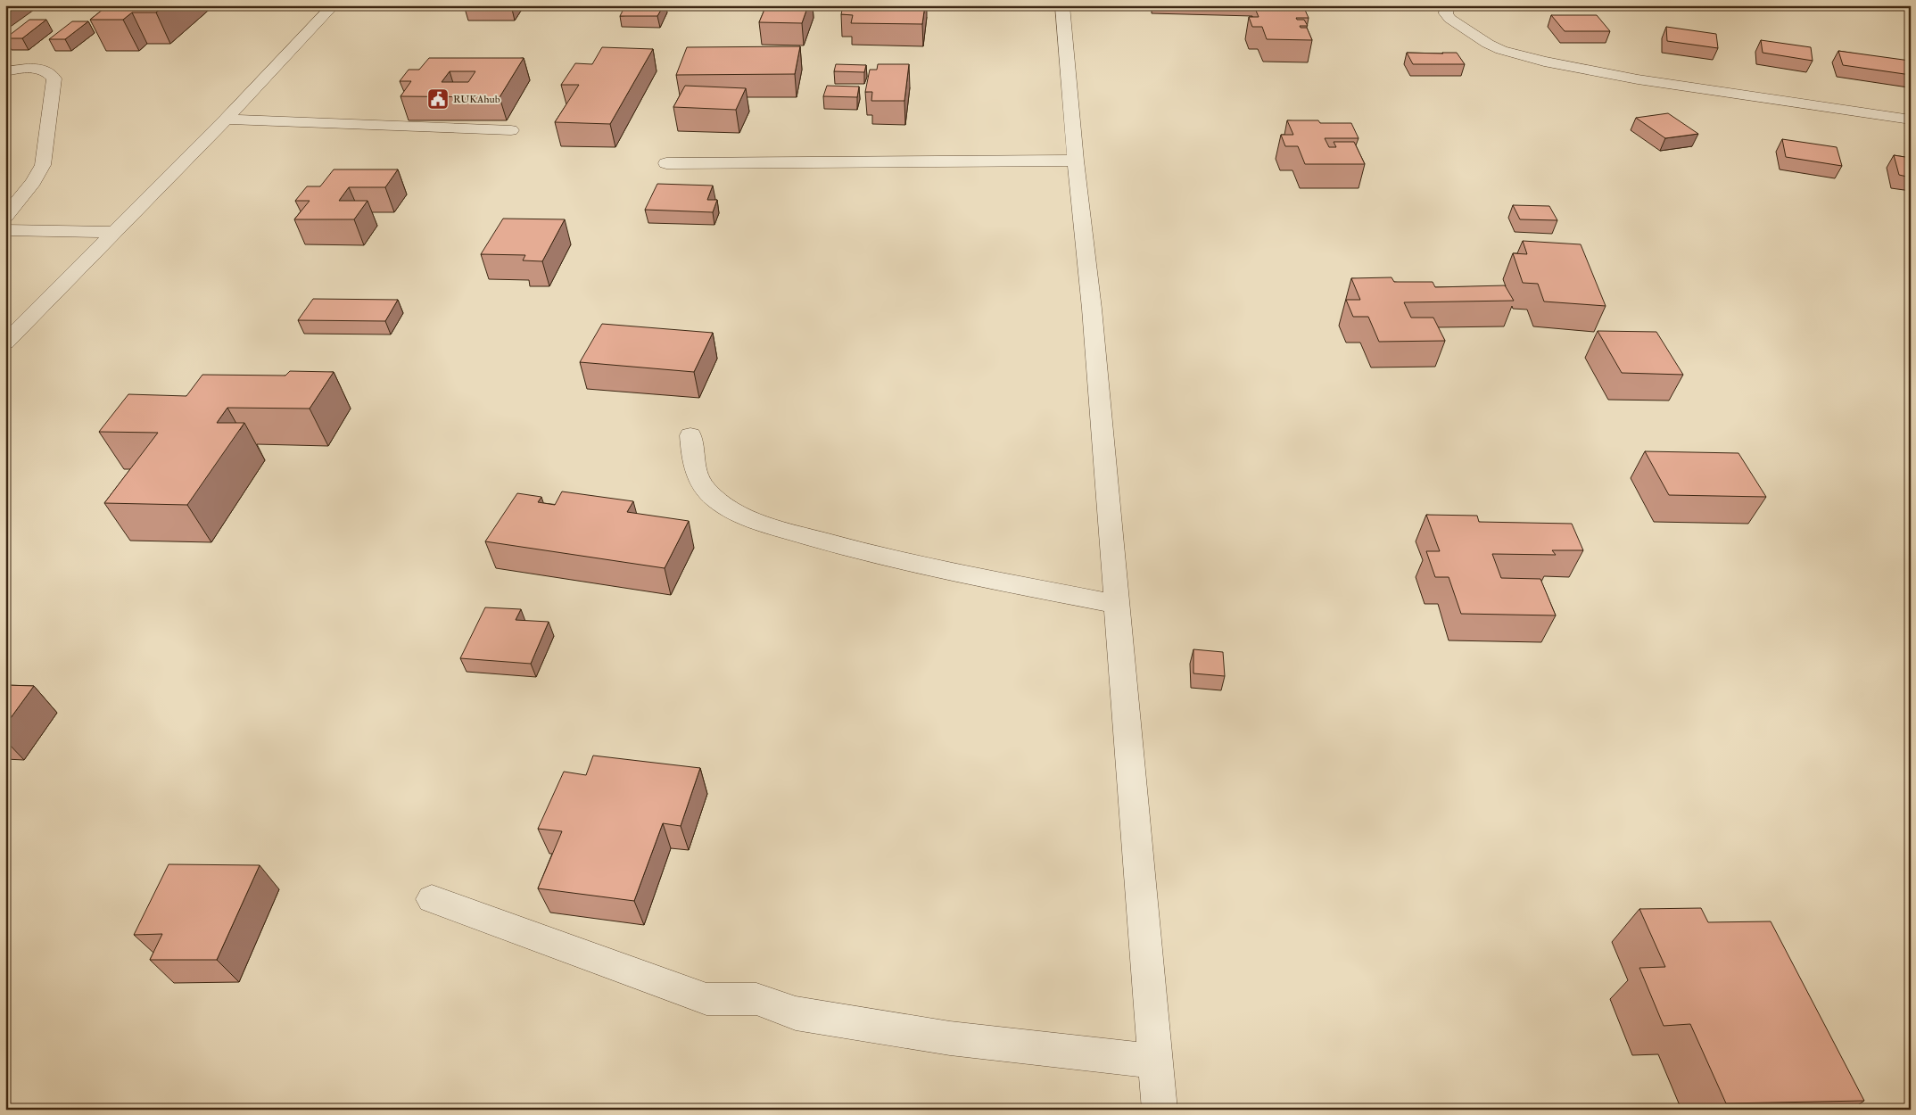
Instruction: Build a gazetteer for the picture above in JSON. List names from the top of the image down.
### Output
{
  "places": {
    "public building": ["RUKAhub"]
  }
}
